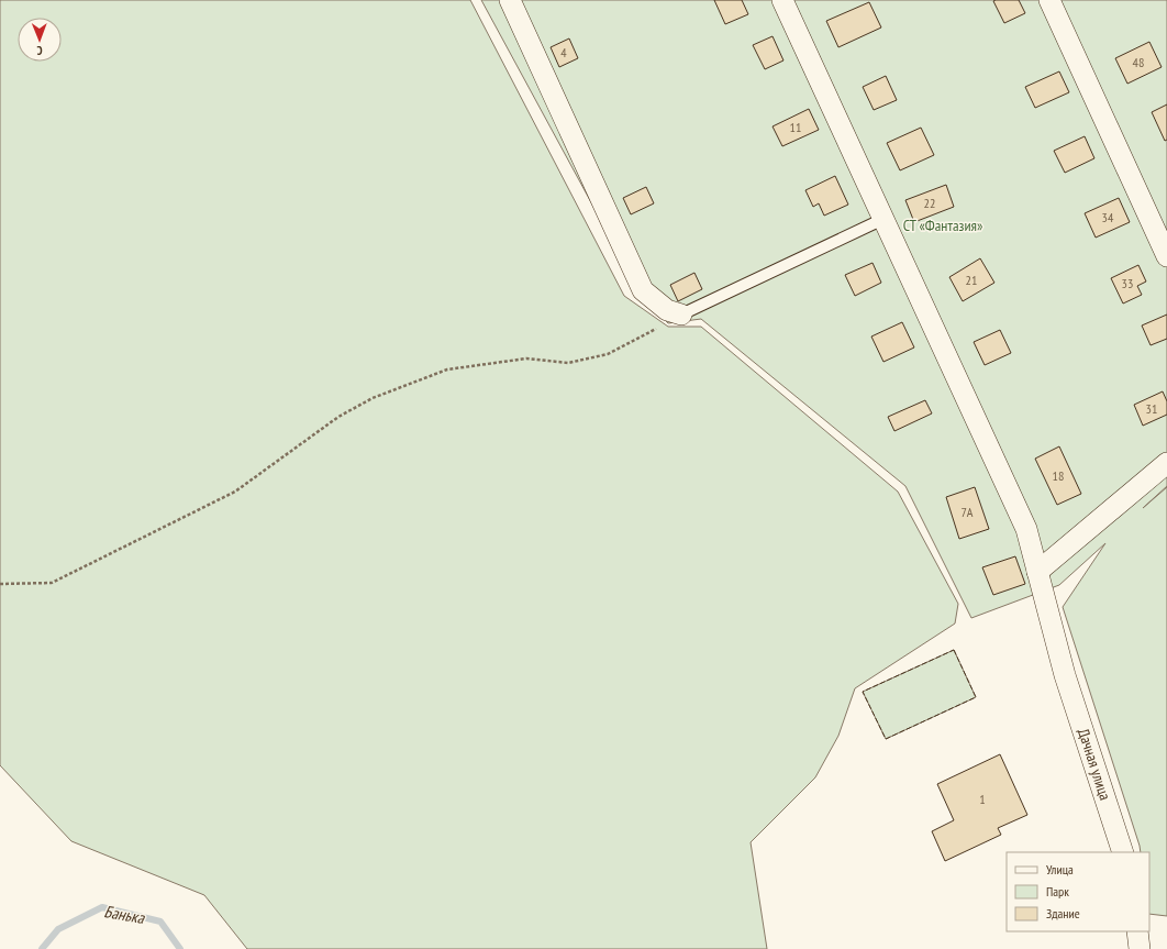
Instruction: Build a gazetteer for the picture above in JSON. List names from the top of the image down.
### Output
{
  "streets": {
    "street": ["Дачная улица"]
  },
  "water": ["Банька"],
  "parks": ["СТ «Фантазия»"],
  "house_numbers": [
    "4",
    "48",
    "11",
    "22",
    "34",
    "21",
    "33",
    "31",
    "18",
    "7А",
    "1"
  ],
  "legend": ["Улица", "Парк", "Здание"],
  "north": "bottom"
}
